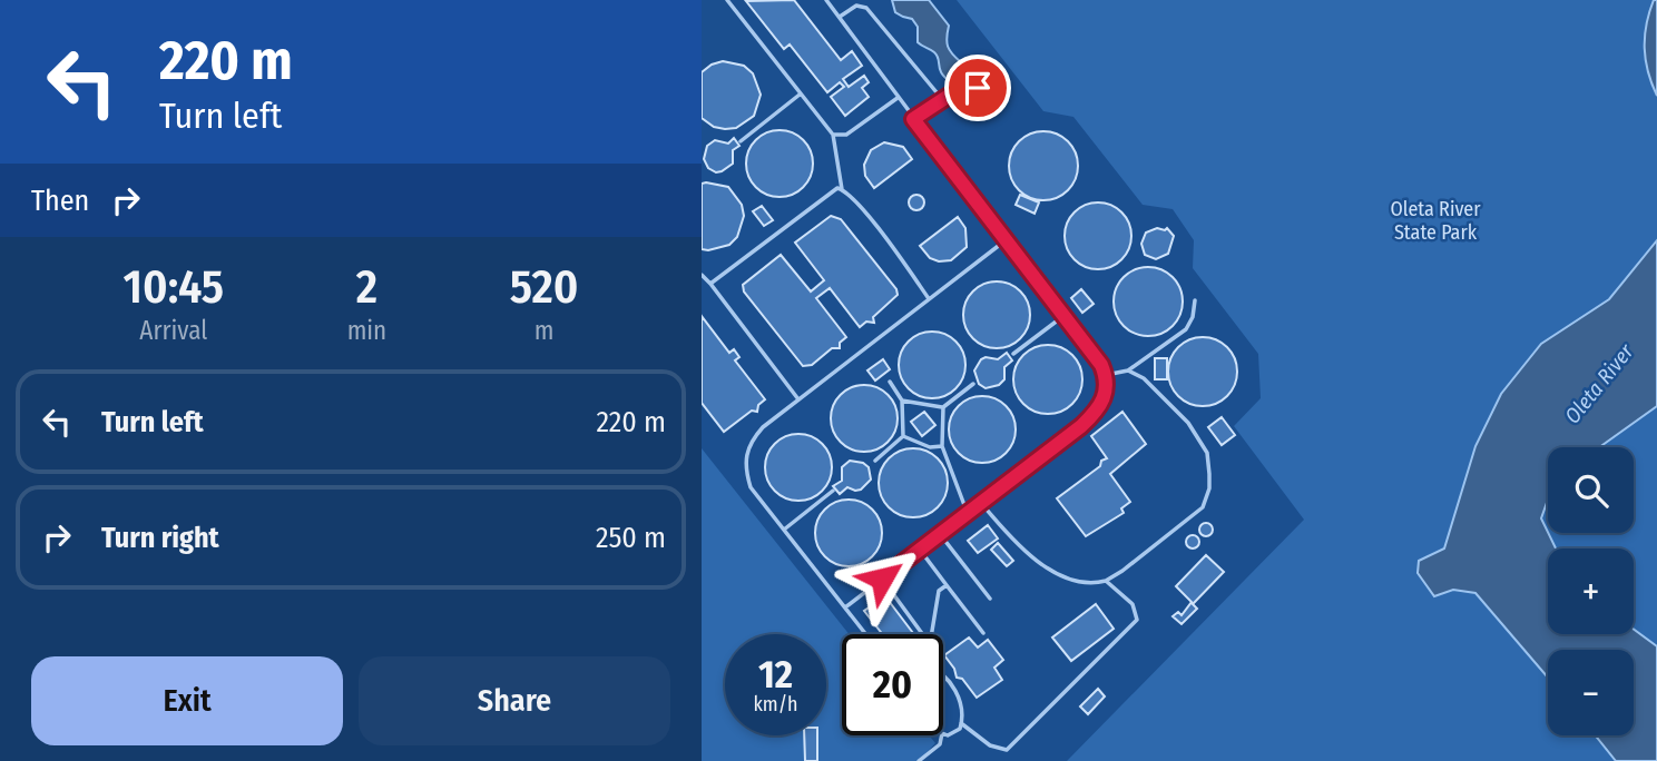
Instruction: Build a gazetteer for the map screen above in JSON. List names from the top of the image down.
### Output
{
  "water": ["Oleta River"],
  "parks": ["Oleta River State Park"],
  "page": {
    "turn": ["220 m", "Turn left"],
    "then": "Then",
    "eta": [
      "10:45",
      "Arrival",
      "2",
      "min",
      "520",
      "m"
    ],
    "list": [
      {
        "name": "Turn left",
        "value": "220 m"
      },
      {
        "name": "Turn right",
        "value": "250 m"
      }
    ],
    "map_buttons": ["+", "−"],
    "speed": "12 km/h",
    "limit": "20",
    "buttons": ["Exit", "Share"]
  }
}
